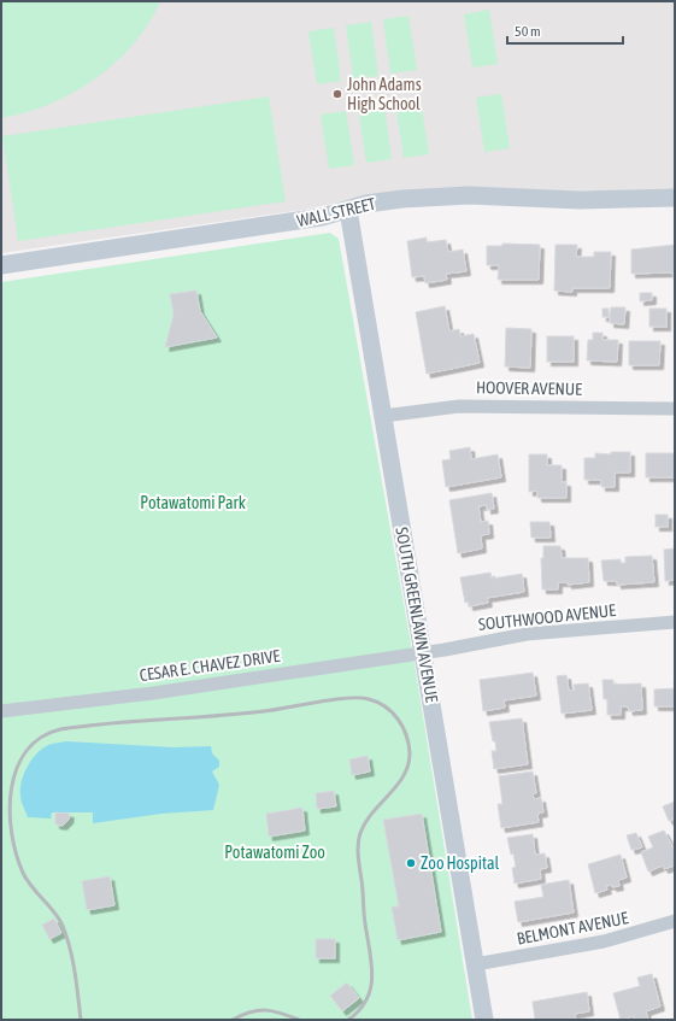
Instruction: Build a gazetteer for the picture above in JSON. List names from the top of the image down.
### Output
{
  "streets": {
    "street": [
      "WALL STREET",
      "HOOVER AVENUE",
      "SOUTH GREENLAWN AVENUE",
      "SOUTHWOOD AVENUE",
      "CESAR E. CHAVEZ DRIVE",
      "BELMONT AVENUE"
    ]
  },
  "crossings": [
    ["WALL STREET", "SOUTH GREENLAWN AVENUE"],
    ["HOOVER AVENUE", "SOUTH GREENLAWN AVENUE"],
    ["SOUTH GREENLAWN AVENUE", "SOUTHWOOD AVENUE"],
    ["SOUTH GREENLAWN AVENUE", "CESAR E. CHAVEZ DRIVE"],
    ["SOUTH GREENLAWN AVENUE", "BELMONT AVENUE"],
    ["SOUTHWOOD AVENUE", "CESAR E. CHAVEZ DRIVE"]
  ],
  "parks": ["Potawatomi Park", "Potawatomi Zoo"],
  "places": ["John Adams High School", "Zoo Hospital"],
  "scale_bar": "50 m"
}
